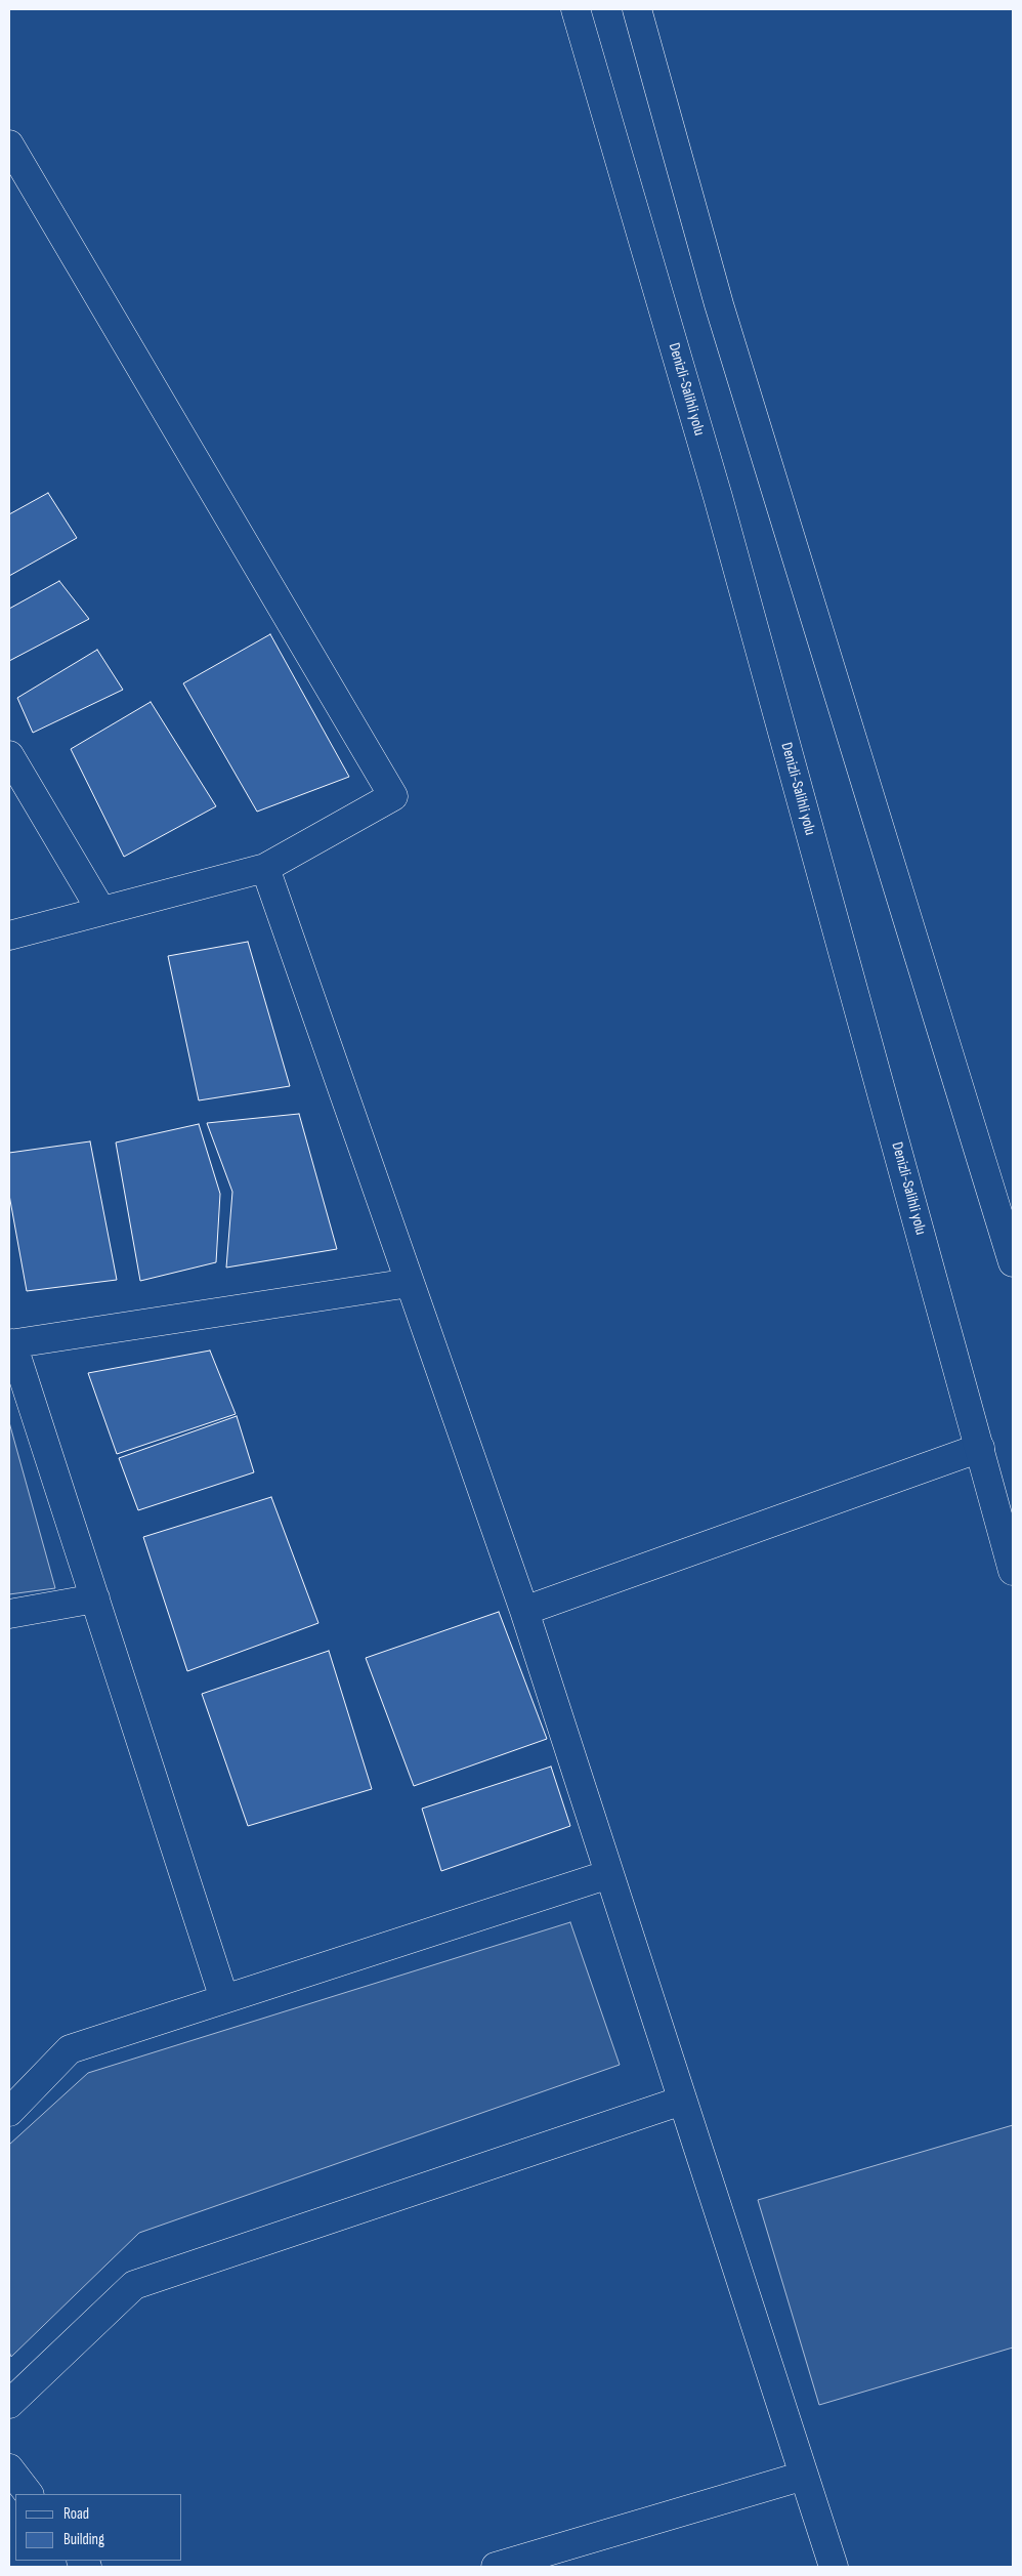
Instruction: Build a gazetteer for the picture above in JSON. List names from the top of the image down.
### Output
{
  "streets": {
    "main road": ["Denizli-Salihli yolu"]
  },
  "legend": ["Road", "Building"]
}
